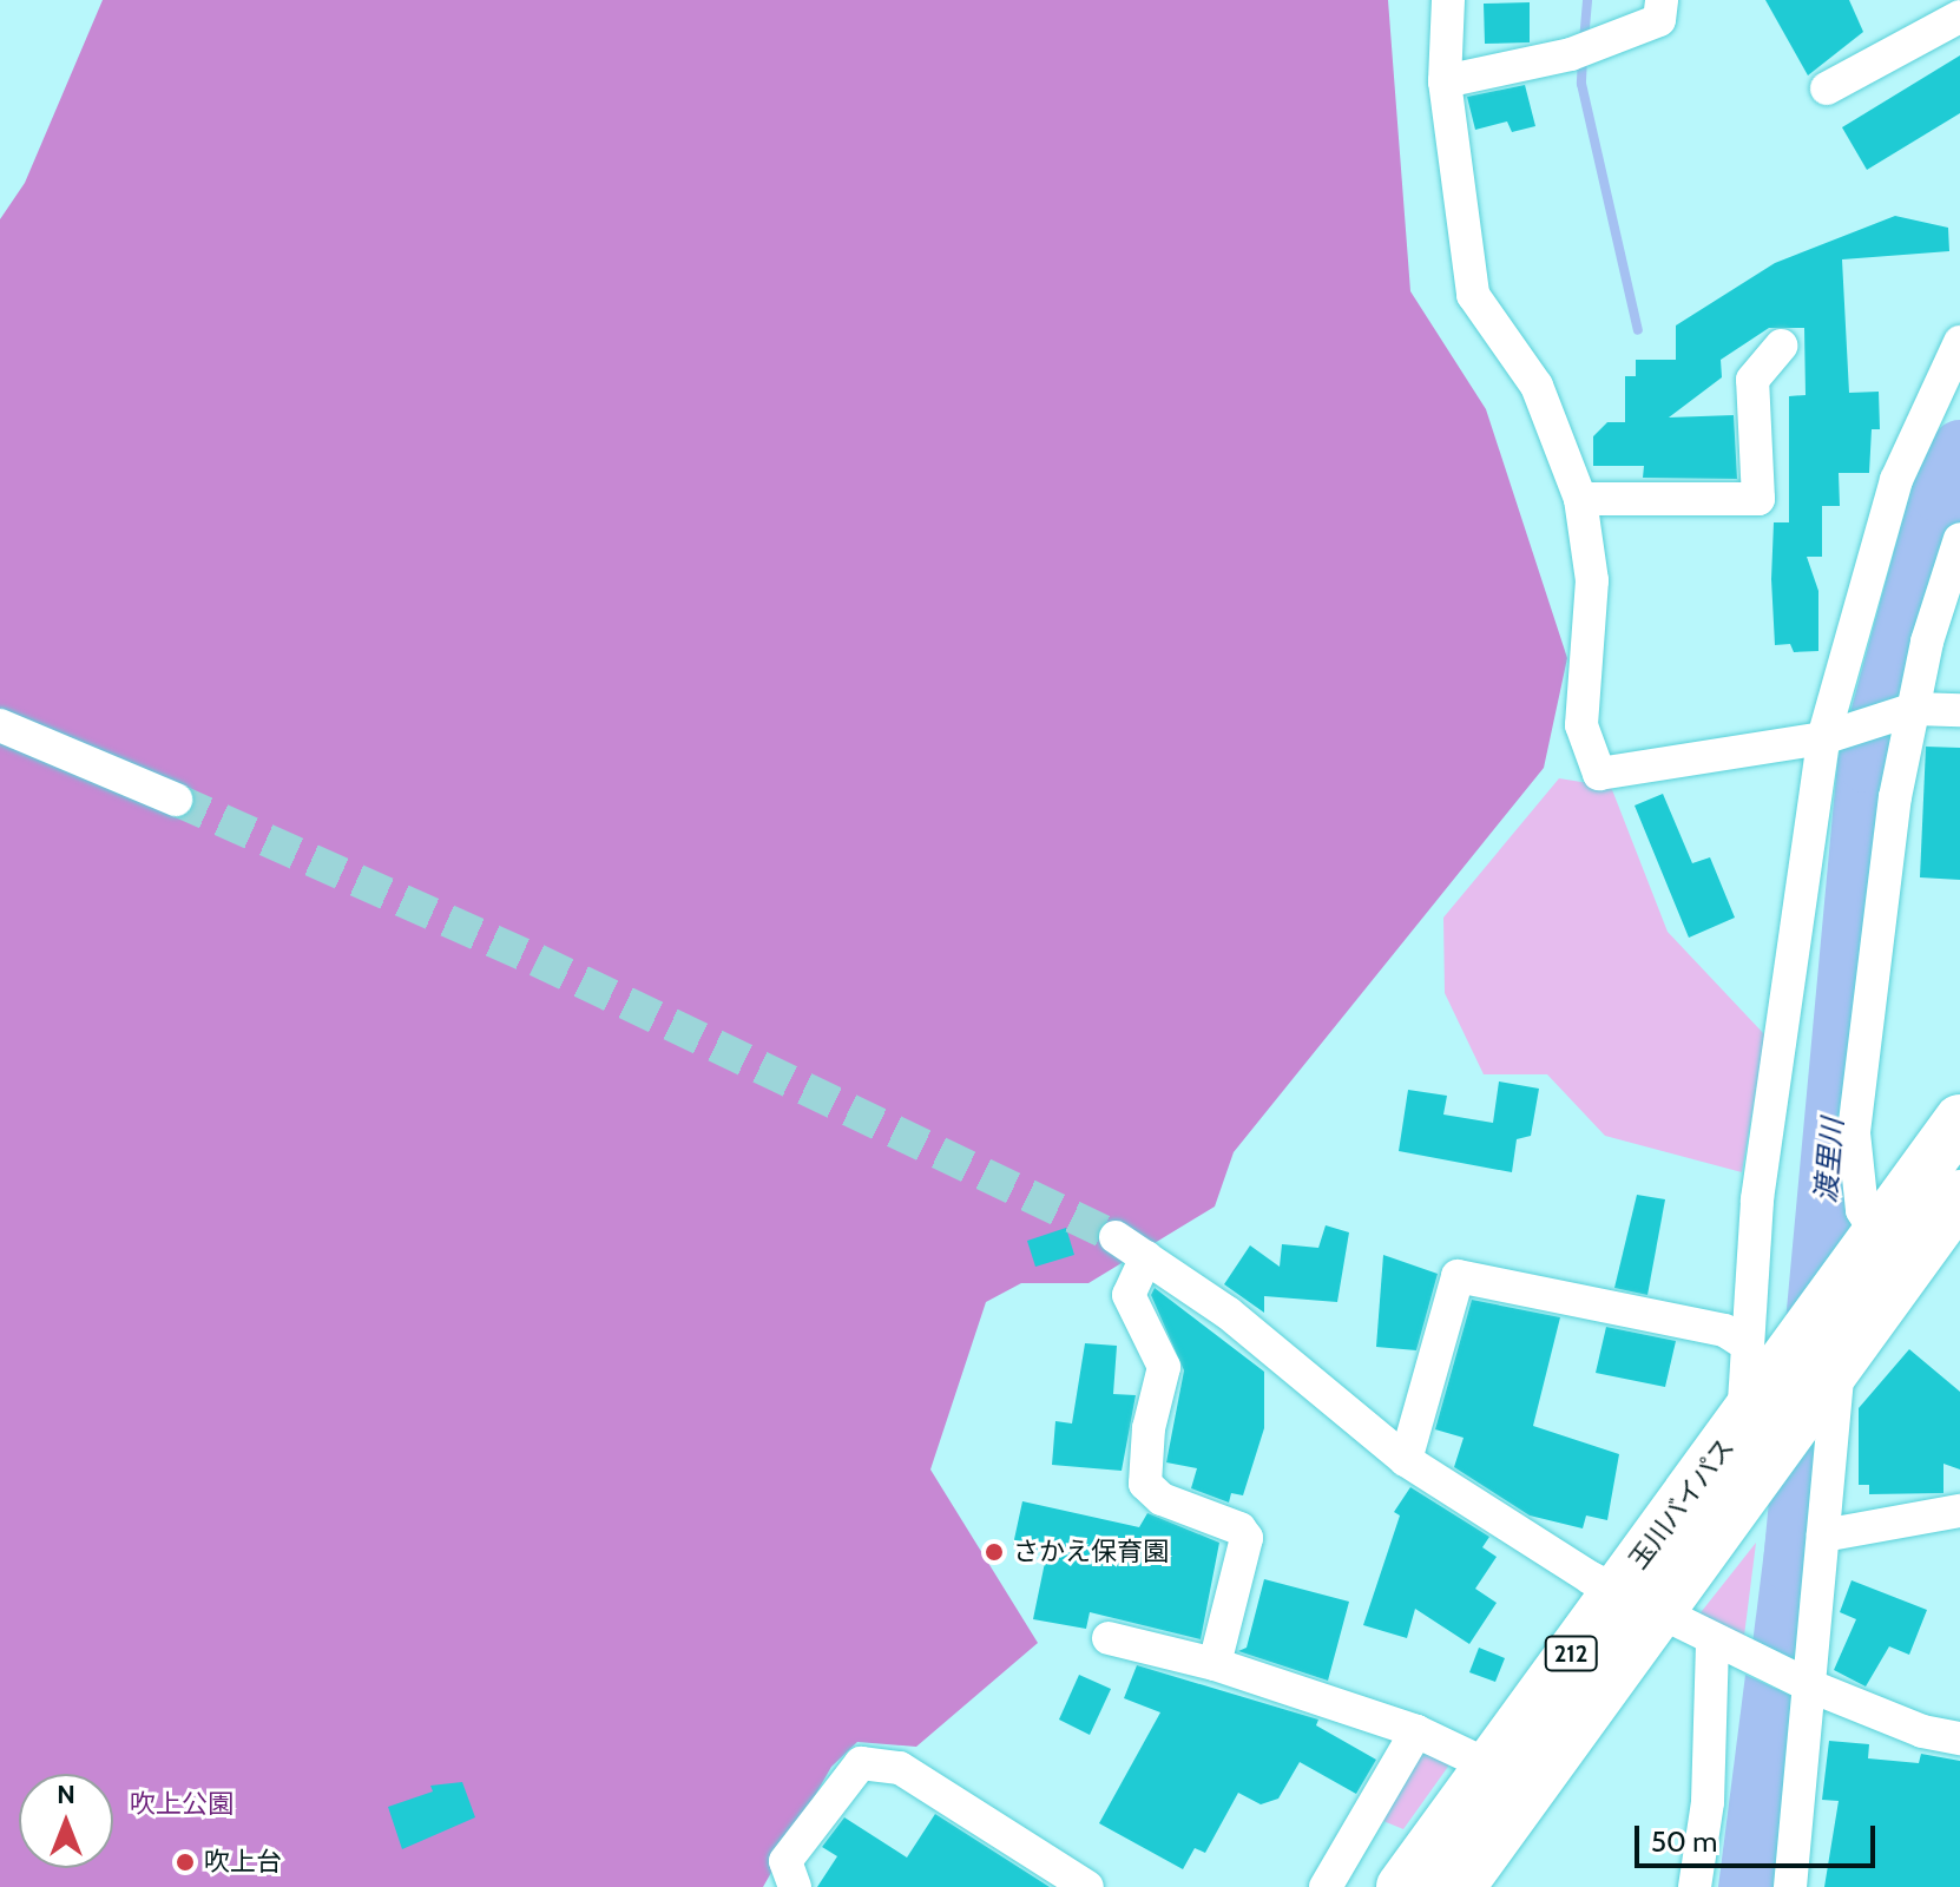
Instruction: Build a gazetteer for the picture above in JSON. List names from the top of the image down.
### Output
{
  "streets": {
    "highway": ["玉川バイパス", "212"]
  },
  "water": ["渡里川"],
  "parks": ["吹上公園"],
  "places": ["さかえ保育園", "吹上台"],
  "scale_bar": "50 m",
  "north": "top"
}
